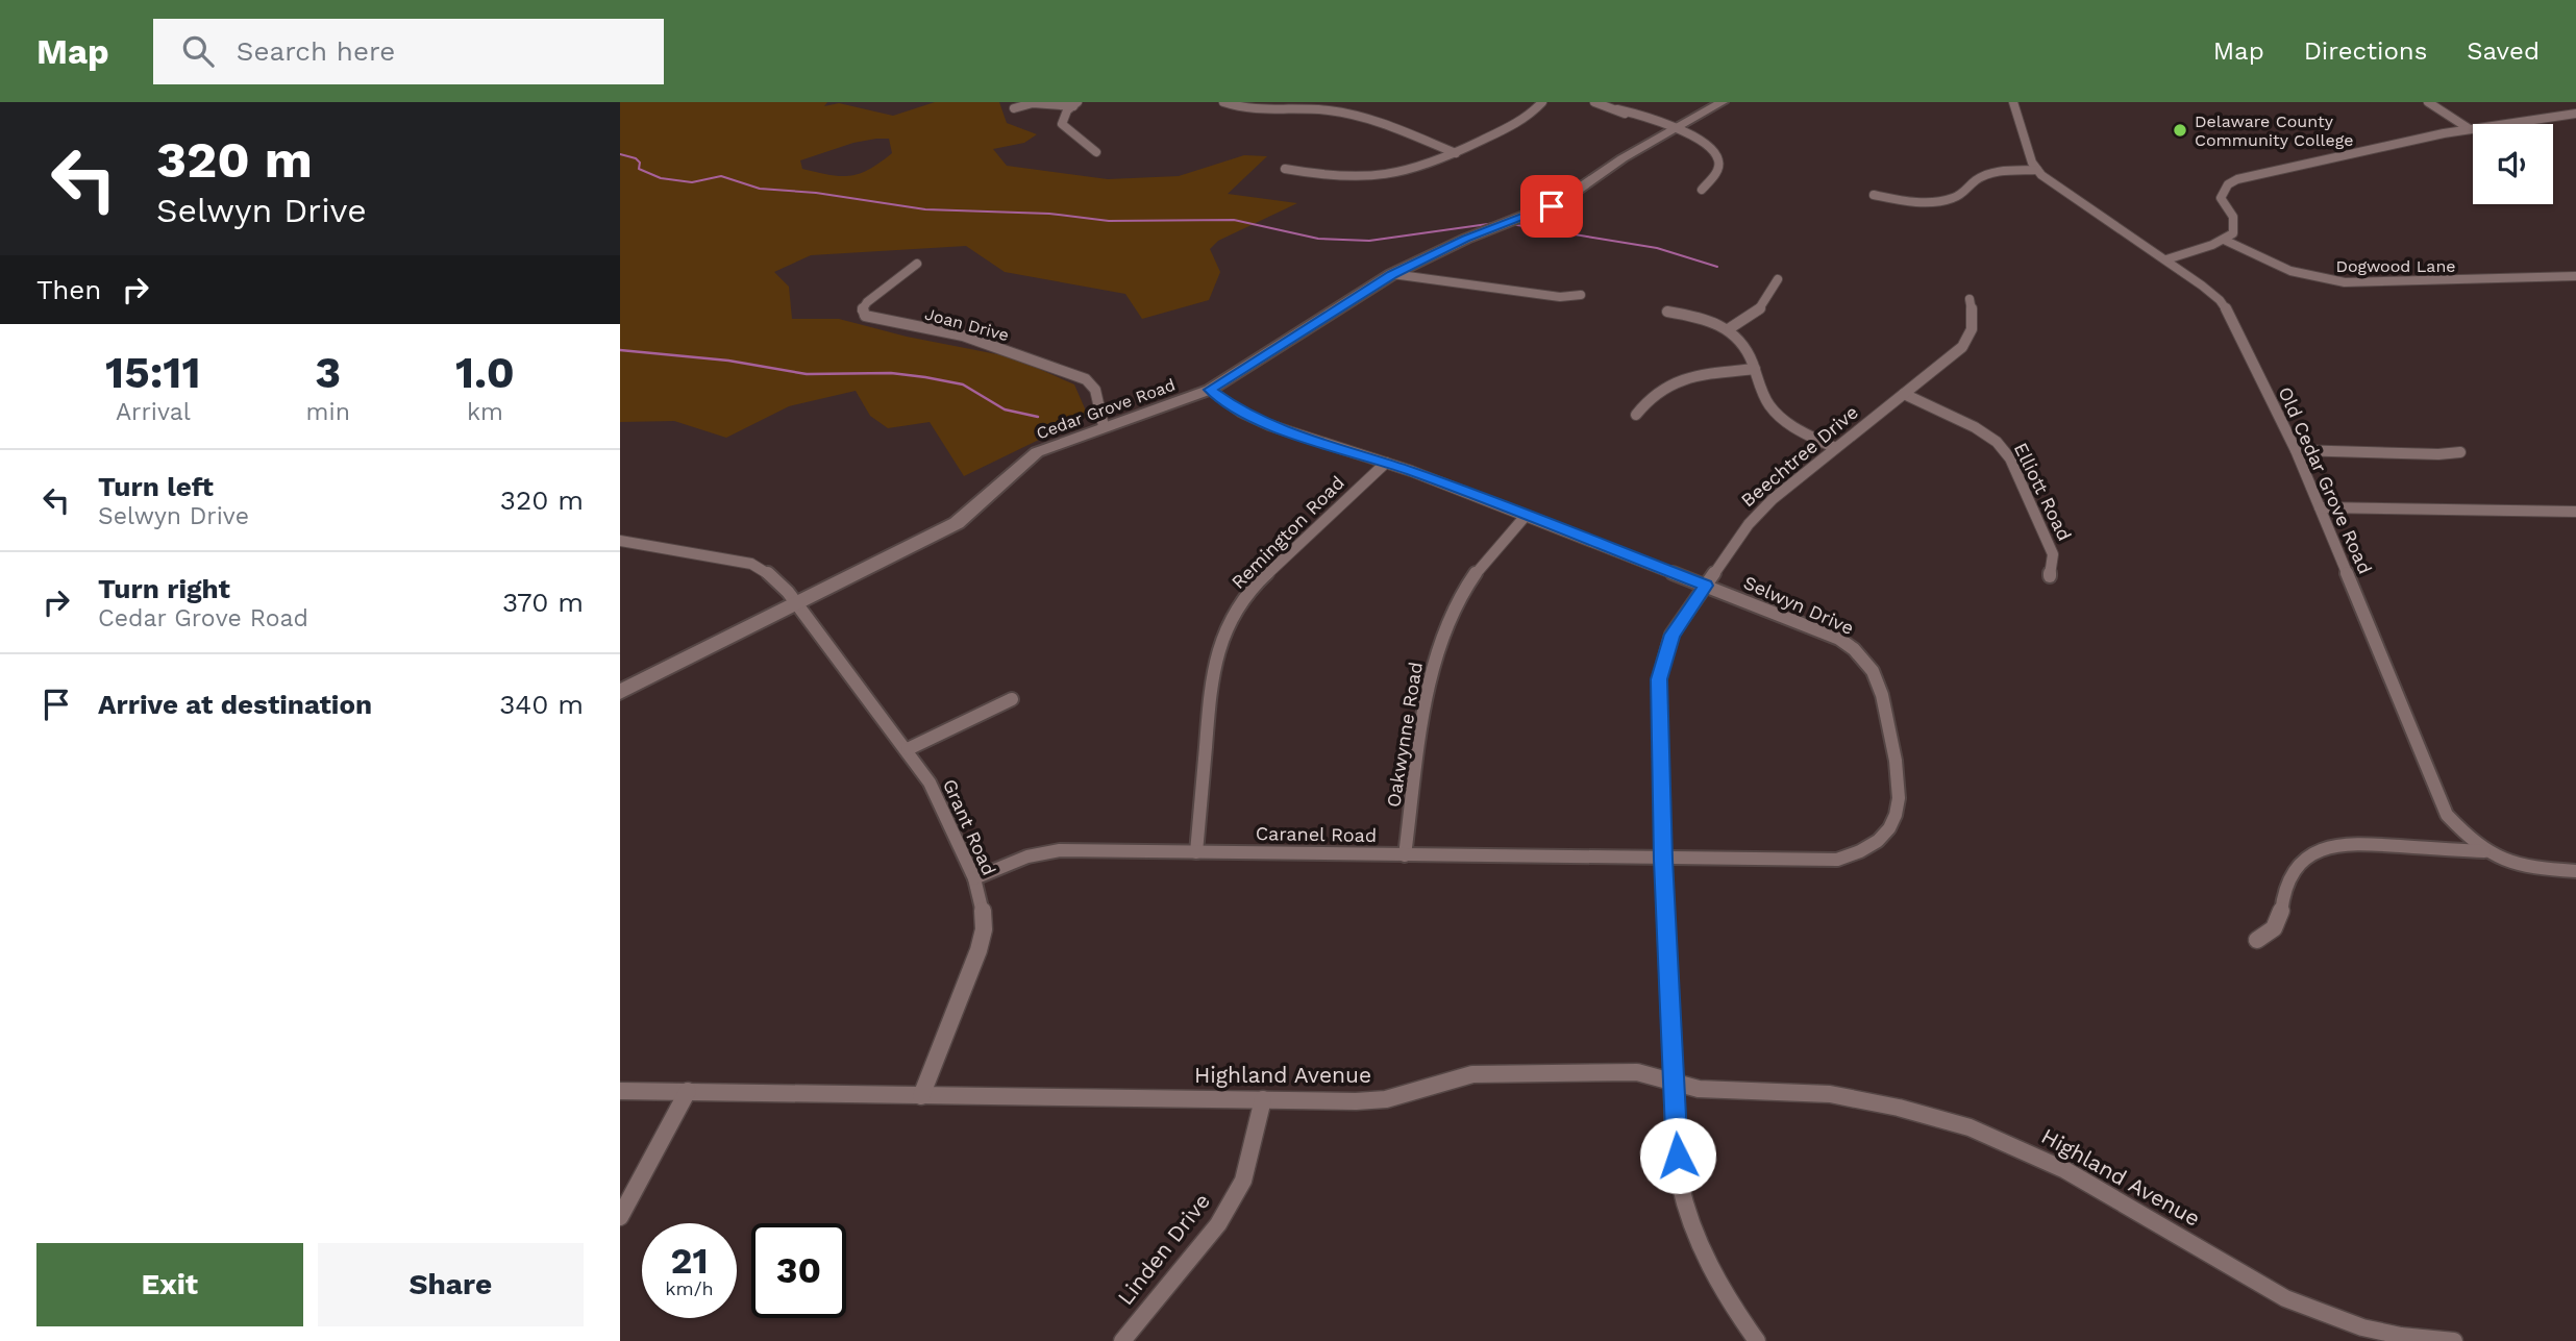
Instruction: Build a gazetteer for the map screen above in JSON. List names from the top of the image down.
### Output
{
  "streets": {
    "street": [
      "Dogwood Lane",
      "Joan Drive",
      "Cedar Grove Road",
      "Beechtree Drive",
      "Old Cedar Grove Road",
      "Elliott Road",
      "Remington Road",
      "Selwyn Drive",
      "Oakwynne Road",
      "Grant Road",
      "Caranel Road",
      "Highland Avenue",
      "Linden Drive"
    ]
  },
  "crossings": [
    ["Joan Drive", "Cedar Grove Road"],
    ["Cedar Grove Road", "Selwyn Drive"],
    ["Cedar Grove Road", "Grant Road"],
    ["Beechtree Drive", "Elliott Road"],
    ["Beechtree Drive", "Selwyn Drive"],
    ["Beechtree Drive", "Caranel Road"],
    ["Beechtree Drive", "Highland Avenue"],
    ["Remington Road", "Selwyn Drive"],
    ["Remington Road", "Caranel Road"],
    ["Selwyn Drive", "Oakwynne Road"],
    ["Selwyn Drive", "Caranel Road"],
    ["Oakwynne Road", "Caranel Road"],
    ["Grant Road", "Caranel Road"],
    ["Grant Road", "Highland Avenue"],
    ["Highland Avenue", "Linden Drive"]
  ],
  "places": ["Delaware County Community College"],
  "page": {
    "header": "Map",
    "search": "Search here",
    "nav": ["Map", "Directions", "Saved"],
    "turn": ["320 m", "Selwyn Drive"],
    "then": "Then",
    "eta": [
      "15:11",
      "Arrival",
      "3",
      "min",
      "1.0",
      "km"
    ],
    "list": [
      {
        "name": "Turn left",
        "note": "Selwyn Drive",
        "value": "320 m"
      },
      {
        "name": "Turn right",
        "note": "Cedar Grove Road",
        "value": "370 m"
      },
      {
        "name": "Arrive at destination",
        "value": "340 m"
      }
    ],
    "speed": "21 km/h",
    "limit": "30",
    "buttons": ["Exit", "Share"]
  }
}
